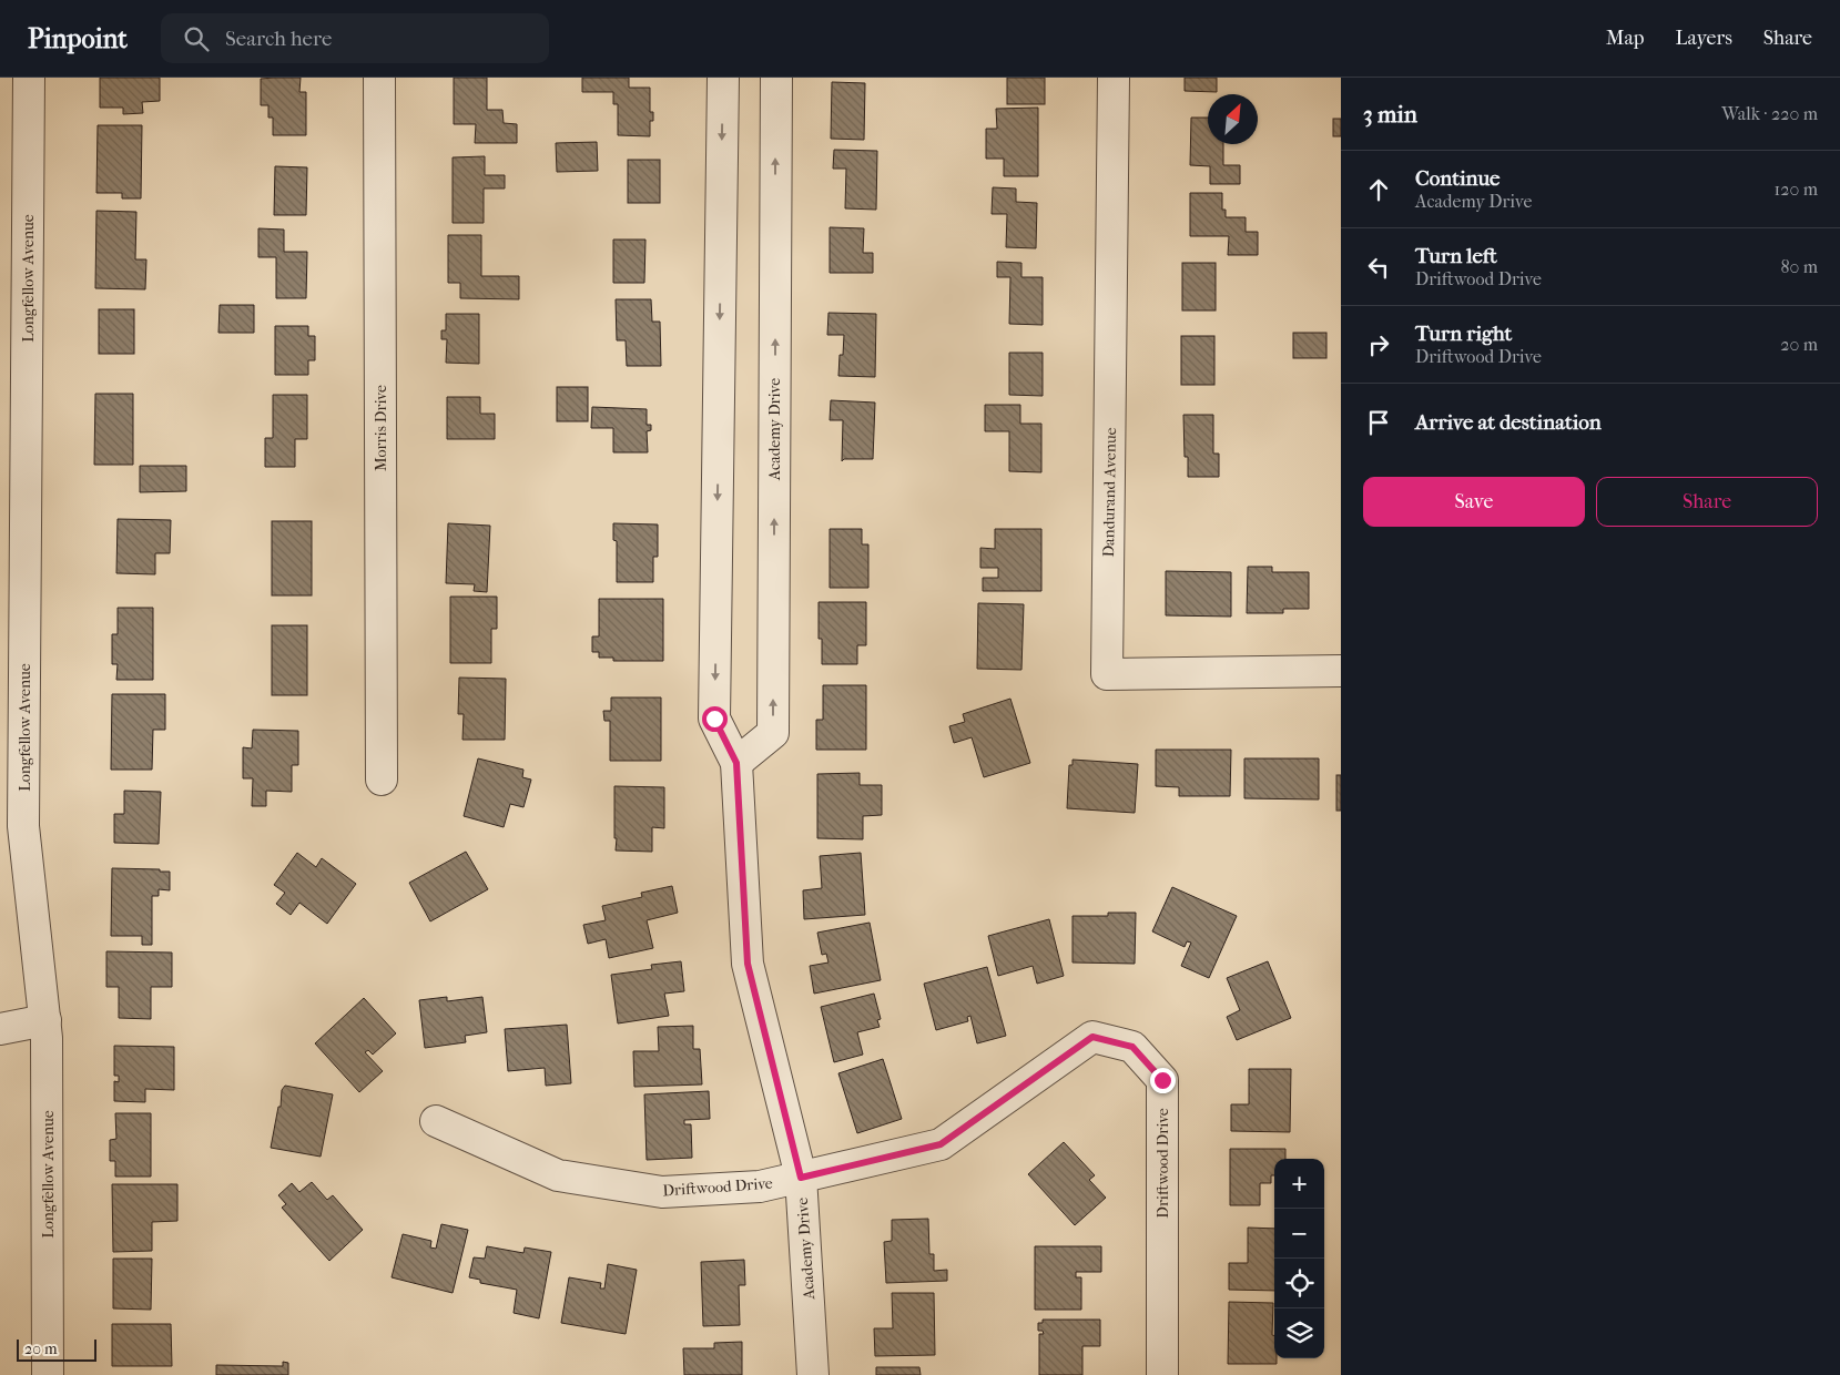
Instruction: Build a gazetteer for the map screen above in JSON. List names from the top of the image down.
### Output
{
  "streets": {
    "street": [
      "Longfellow Avenue",
      "Morris Drive",
      "Academy Drive",
      "Dandurand Avenue",
      "Driftwood Drive"
    ]
  },
  "crossings": [
    ["Academy Drive", "Driftwood Drive"]
  ],
  "scale_bar": "20 m",
  "north": "top right",
  "page": {
    "header": "Pinpoint",
    "search": "Search here",
    "nav": ["Map", "Layers", "Share"],
    "heading": ["3 min", "Walk · 220 m"],
    "list": [
      ["Continue", "Academy Drive", "120 m"],
      ["Turn left", "Driftwood Drive", "80 m"],
      ["Turn right", "Driftwood Drive", "20 m"],
      "Arrive at destination"
    ],
    "buttons": ["Save", "Share"],
    "map_buttons": ["+", "−"],
    "scale": "20 m"
  }
}
